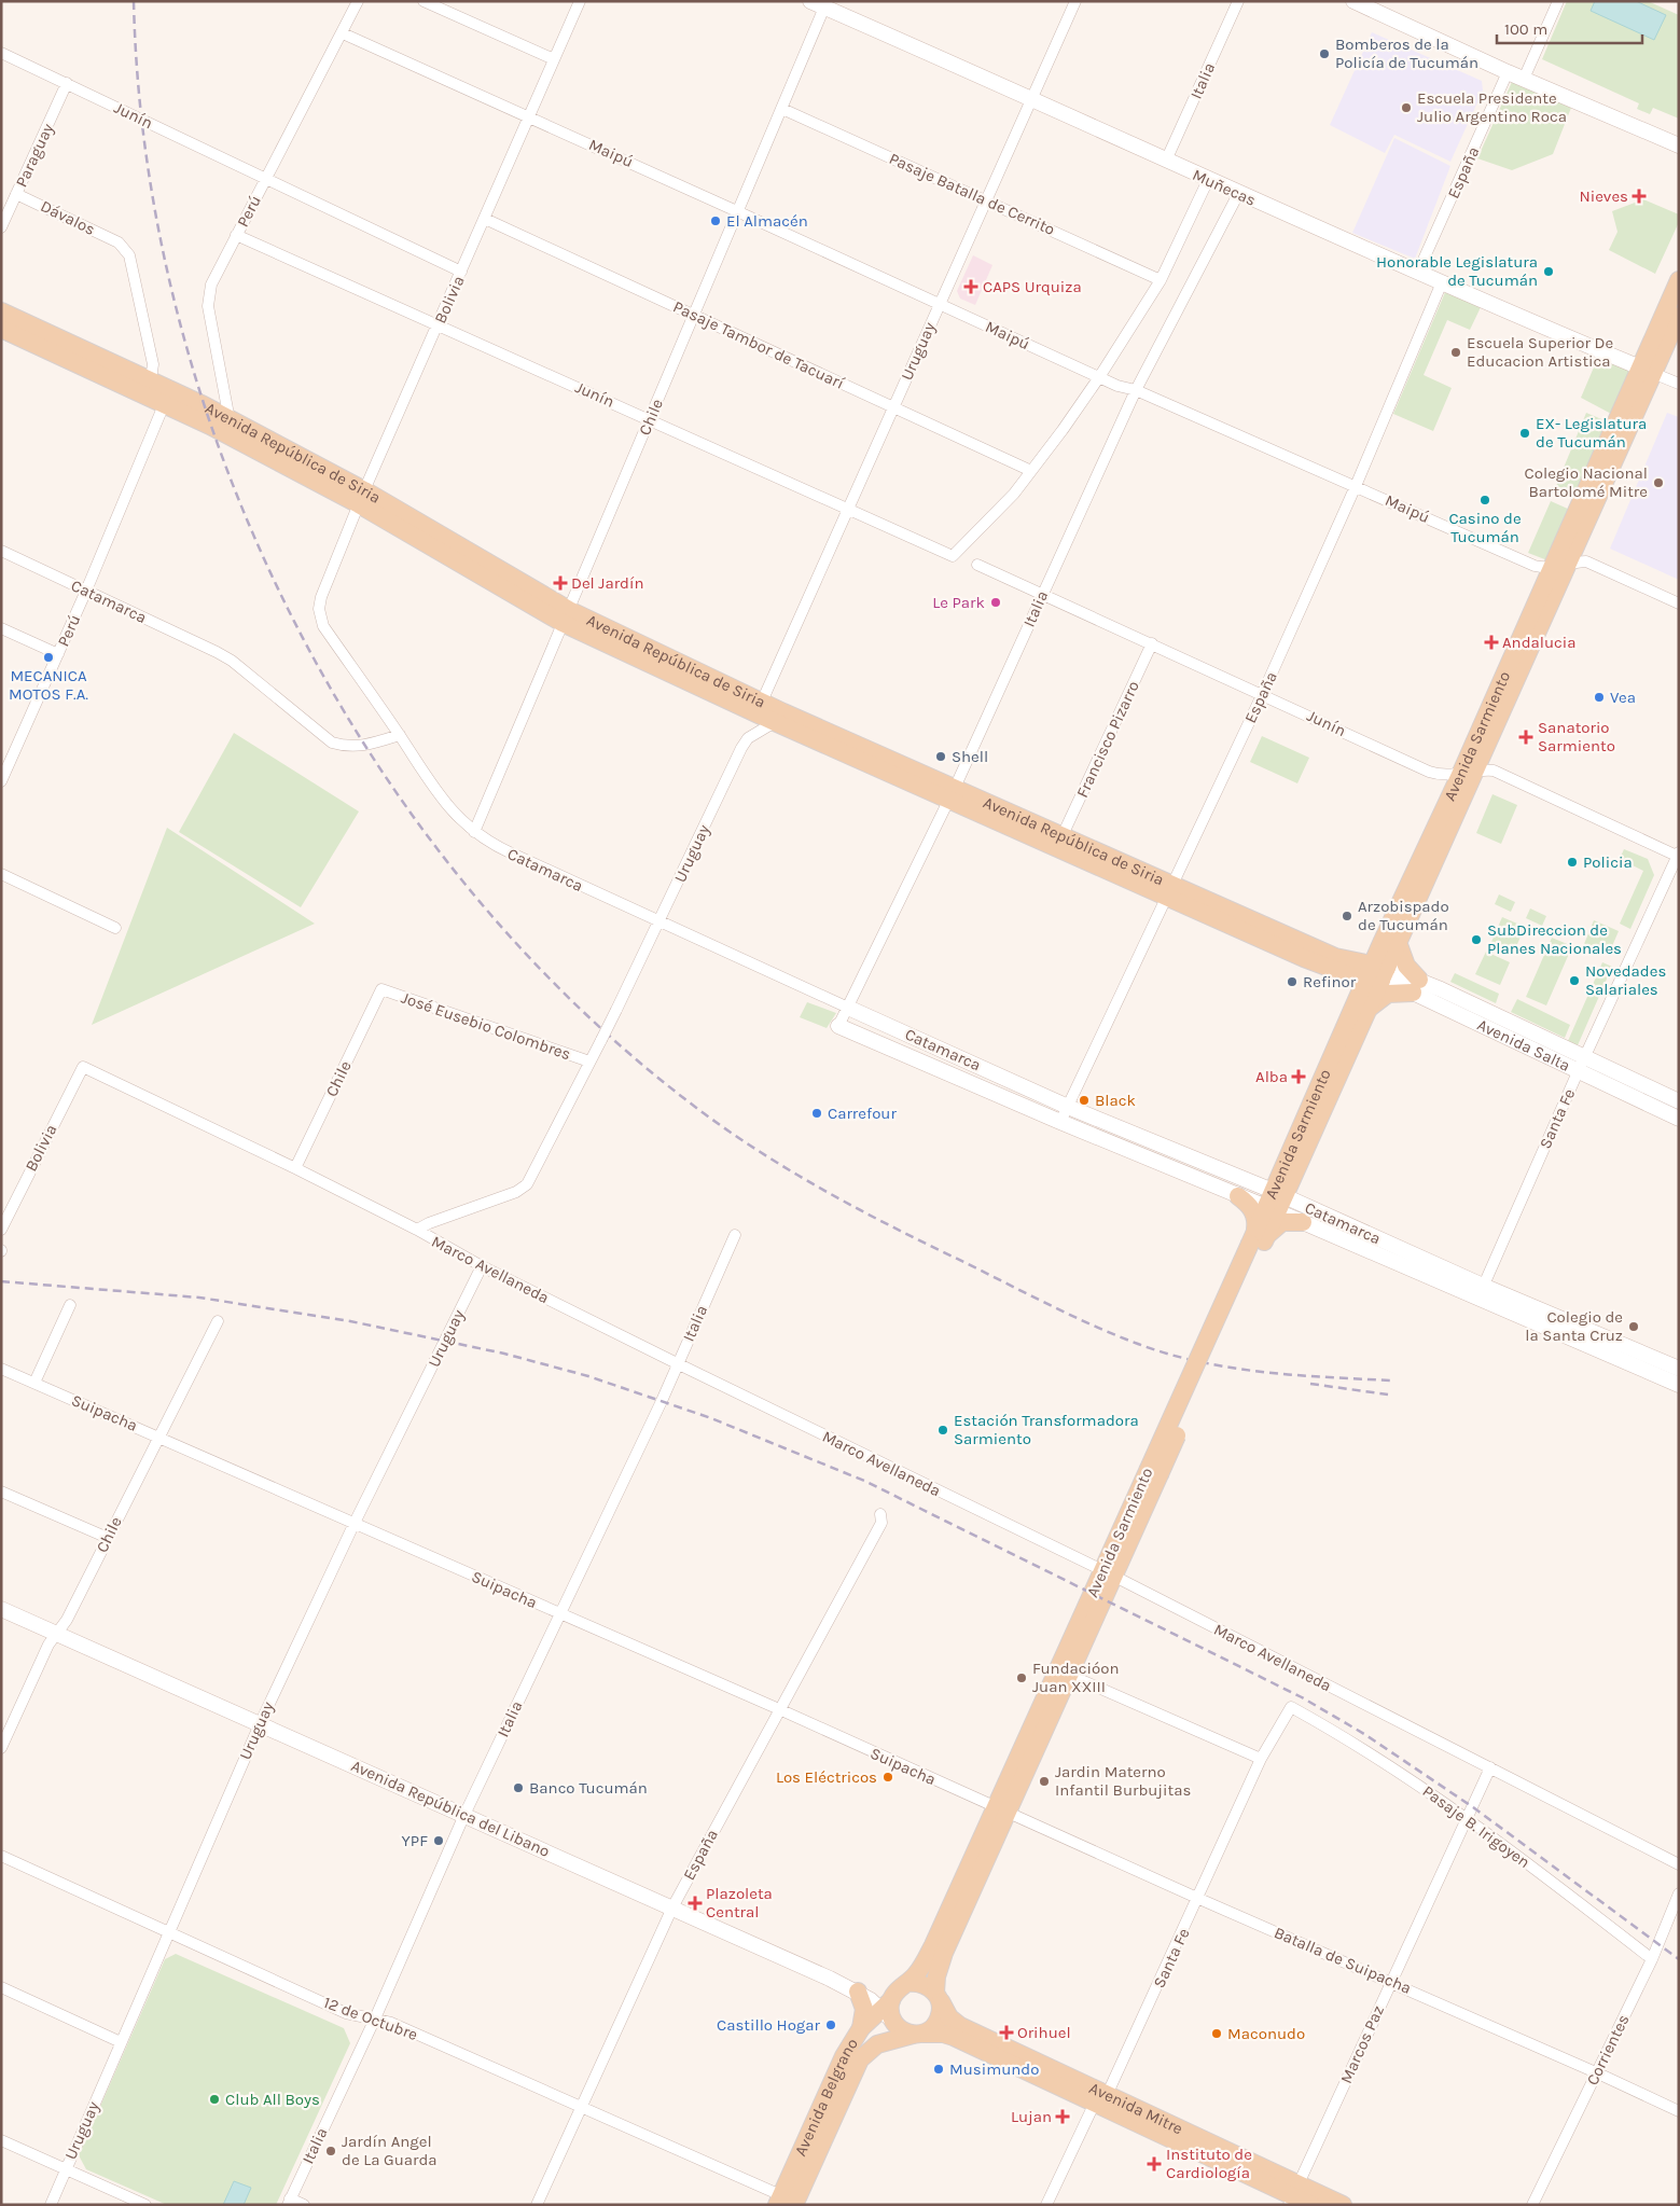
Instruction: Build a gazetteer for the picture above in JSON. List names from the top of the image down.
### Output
{
  "streets": {
    "main road": [
      "Muñecas",
      "Avenida República de Siria",
      "Catamarca",
      "Avenida Sarmiento",
      "Avenida Salta",
      "Avenida República del Libano",
      "Avenida Belgrano",
      "Avenida Mitre"
    ],
    "street": [
      "Italia",
      "Junín",
      "Maipú",
      "Paraguay",
      "España",
      "Pasaje Batalla de Cerrito",
      "Perú",
      "Dávalos",
      "Bolivia",
      "Pasaje Tambor de Tacuarí",
      "Uruguay",
      "Chile",
      "Francisco Pizarro",
      "José Eusebio Colombres",
      "Santa Fe",
      "Marco Avellaneda",
      "Suipacha",
      "Pasaje B. Irigoyen",
      "Batalla de Suipacha",
      "12 de Octubre",
      "Marcos Paz",
      "Corrientes"
    ]
  },
  "crossings": [
    ["Italia", "Junín"],
    ["Italia", "Maipú"],
    ["Italia", "Muñecas"],
    ["Italia", "Avenida República de Siria"],
    ["Italia", "Catamarca"],
    ["Italia", "Marco Avellaneda"],
    ["Italia", "Suipacha"],
    ["Italia", "Avenida República del Libano"],
    ["Italia", "12 de Octubre"],
    ["Junín", "Paraguay"],
    ["Junín", "España"],
    ["Junín", "Perú"],
    ["Junín", "Bolivia"],
    ["Junín", "Pasaje Tambor de Tacuarí"],
    ["Junín", "Uruguay"],
    ["Junín", "Chile"],
    ["Junín", "Avenida Sarmiento"],
    ["Junín", "Francisco Pizarro"],
    ["Maipú", "España"],
    ["Maipú", "Perú"],
    ["Maipú", "Bolivia"],
    ["Maipú", "Uruguay"],
    ["Maipú", "Chile"],
    ["Maipú", "Avenida Sarmiento"],
    ["Paraguay", "Dávalos"],
    ["España", "Muñecas"],
    ["España", "Avenida República de Siria"],
    ["España", "Catamarca"],
    ["España", "Suipacha"],
    ["España", "Avenida República del Libano"],
    ["España", "12 de Octubre"],
    ["Muñecas", "Uruguay"],
    ["Muñecas", "Chile"],
    ["Muñecas", "Avenida Sarmiento"],
    ["Pasaje Batalla de Cerrito", "Uruguay"],
    ["Pasaje Batalla de Cerrito", "Chile"],
    ["Perú", "Avenida República de Siria"],
    ["Perú", "Catamarca"],
    ["Dávalos", "Avenida República de Siria"],
    ["Bolivia", "Pasaje Tambor de Tacuarí"],
    ["Bolivia", "Avenida República de Siria"],
    ["Bolivia", "Catamarca"],
    ["Bolivia", "Marco Avellaneda"],
    ["Pasaje Tambor de Tacuarí", "Uruguay"],
    ["Pasaje Tambor de Tacuarí", "Chile"],
    ["Uruguay", "Avenida República de Siria"],
    ["Uruguay", "Catamarca"],
    ["Uruguay", "José Eusebio Colombres"],
    ["Uruguay", "Marco Avellaneda"],
    ["Uruguay", "Suipacha"],
    ["Uruguay", "Avenida República del Libano"],
    ["Uruguay", "12 de Octubre"],
    ["Chile", "Avenida República de Siria"],
    ["Chile", "Catamarca"],
    ["Chile", "José Eusebio Colombres"],
    ["Chile", "Marco Avellaneda"],
    ["Chile", "Suipacha"],
    ["Chile", "Avenida República del Libano"],
    ["Avenida República de Siria", "Avenida Sarmiento"],
    ["Avenida República de Siria", "Francisco Pizarro"],
    ["Avenida República de Siria", "Avenida Salta"],
    ["Catamarca", "Avenida Sarmiento"],
    ["Catamarca", "Santa Fe"],
    ["Avenida Sarmiento", "Avenida Salta"],
    ["Avenida Sarmiento", "Marco Avellaneda"],
    ["Avenida Sarmiento", "Suipacha"],
    ["Avenida Sarmiento", "Avenida República del Libano"],
    ["Avenida Sarmiento", "Batalla de Suipacha"],
    ["Avenida Sarmiento", "Avenida Belgrano"],
    ["Avenida Sarmiento", "Avenida Mitre"],
    ["Avenida Salta", "Santa Fe"],
    ["Santa Fe", "Pasaje B. Irigoyen"],
    ["Santa Fe", "Batalla de Suipacha"],
    ["Santa Fe", "Avenida Mitre"],
    ["Marco Avellaneda", "Marcos Paz"],
    ["Suipacha", "Batalla de Suipacha"],
    ["Avenida República del Libano", "Avenida Belgrano"],
    ["Avenida República del Libano", "Avenida Mitre"],
    ["Pasaje B. Irigoyen", "Marcos Paz"],
    ["Pasaje B. Irigoyen", "Corrientes"],
    ["Batalla de Suipacha", "Marcos Paz"],
    ["Batalla de Suipacha", "Corrientes"],
    ["12 de Octubre", "Avenida Belgrano"],
    ["Marcos Paz", "Avenida Mitre"],
    ["Avenida Belgrano", "Avenida Mitre"]
  ],
  "places": {
    "other": [
      "Bomberos de la Policía de Tucumán",
      "Escuela Presidente Julio Argentino Roca",
      "El Almacén",
      "Honorable Legislatura de Tucumán",
      "Escuela Superior De Educacion Artistica",
      "EX- Legislatura de Tucumán",
      "Colegio Nacional Bartolomé Mitre",
      "Casino de Tucumán",
      "Le Park",
      "MECANICA MOTOS F.A.",
      "Vea",
      "Shell",
      "Policia",
      "Arzobispado de Tucumán",
      "SubDireccion de Planes Nacionales",
      "Novedades Salariales",
      "Refinor",
      "Black",
      "Carrefour",
      "Colegio de la Santa Cruz",
      "Estación Transformadora Sarmiento",
      "Fundacióon Juan XXIII",
      "Los Eléctricos",
      "Jardin Materno Infantil Burbujitas",
      "Banco Tucumán",
      "YPF",
      "Castillo Hogar",
      "Maconudo",
      "Musimundo",
      "Club All Boys",
      "Jardín Angel de La Guarda"
    ],
    "health": [
      "Nieves",
      "CAPS Urquiza",
      "Del Jardín",
      "Andalucia",
      "Sanatorio Sarmiento",
      "Alba",
      "Plazoleta Central",
      "Orihuel",
      "Lujan",
      "Instituto de Cardiología"
    ]
  },
  "scale_bar": "100 m"
}
